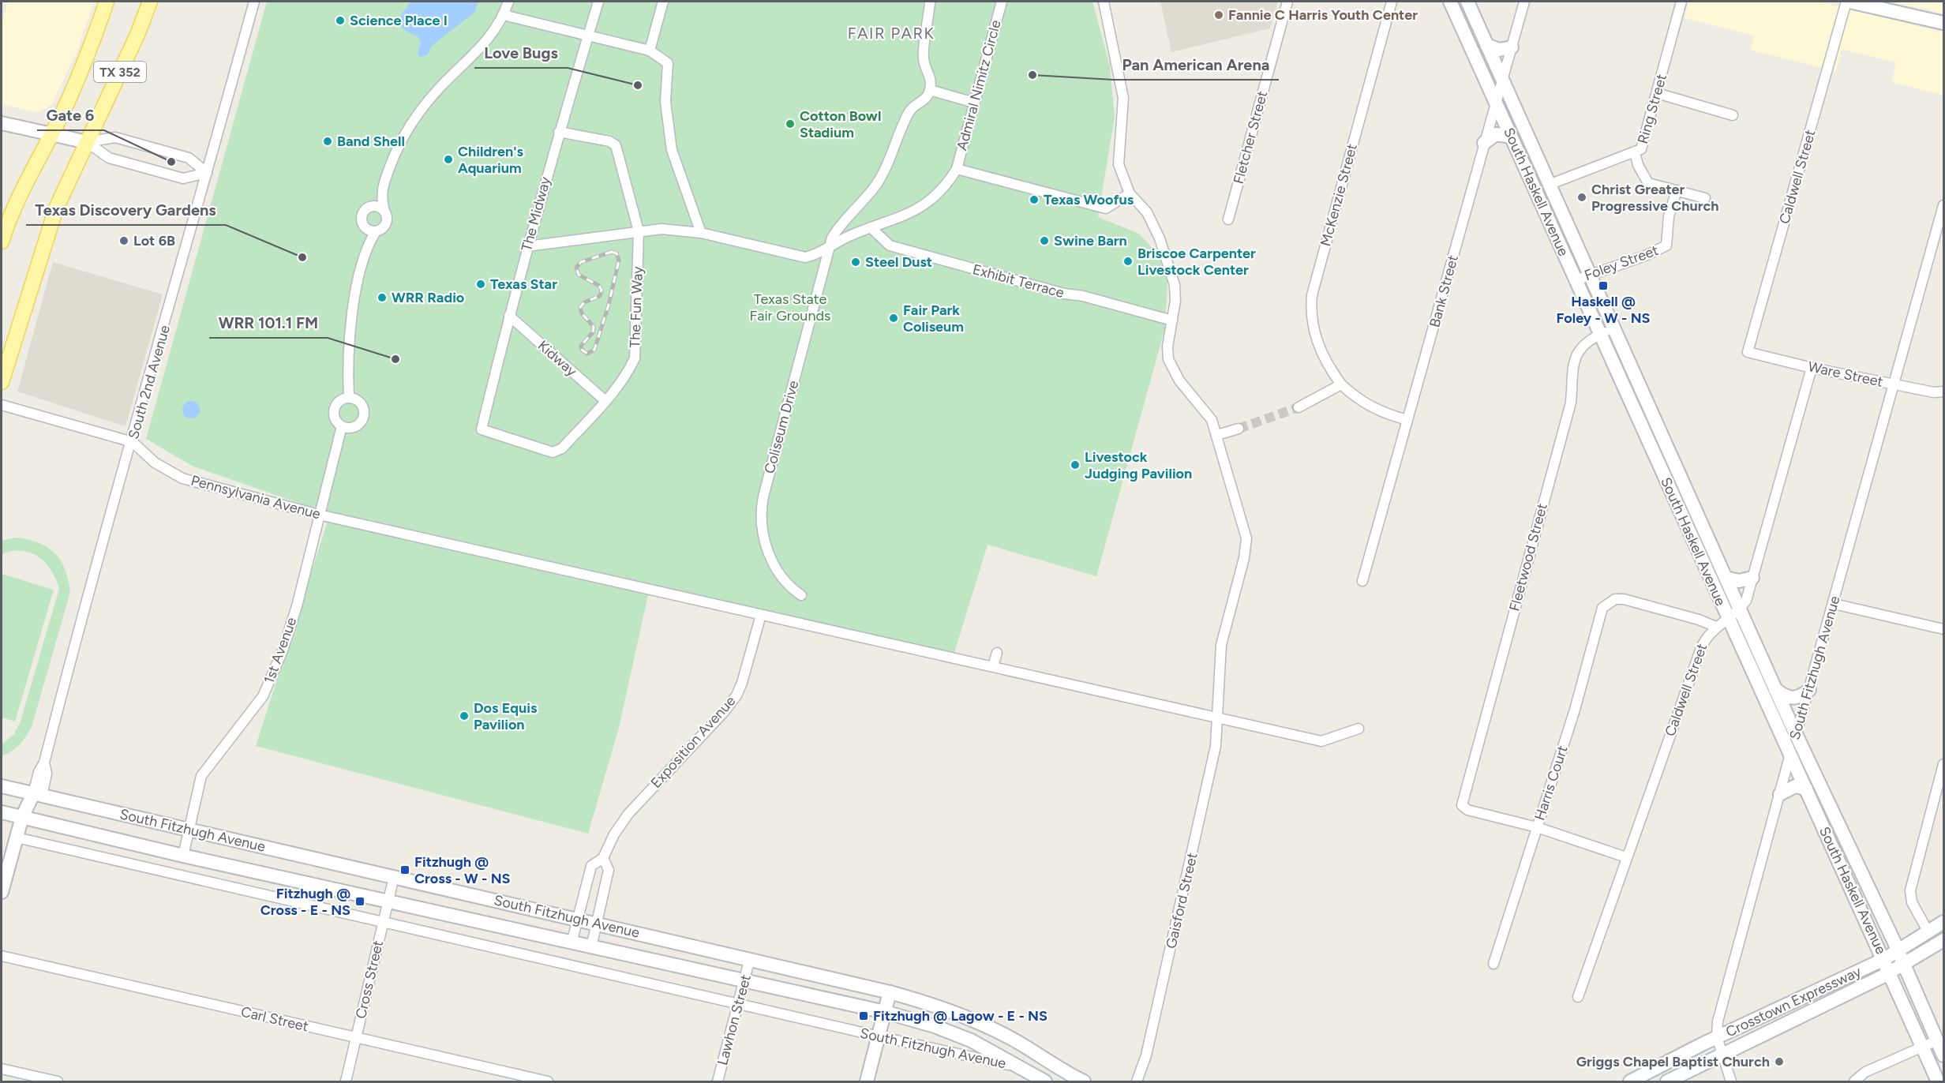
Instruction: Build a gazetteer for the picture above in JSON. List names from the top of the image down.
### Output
{
  "streets": {
    "main road": [
      "TX 352",
      "South Haskell Avenue",
      "South 2nd Avenue",
      "South Fitzhugh Avenue",
      "Crosstown Expressway"
    ],
    "street": [
      "Admiral Nimitz Circle",
      "Ring Street",
      "Fletcher Street",
      "Caldwell Street",
      "McKenzie Street",
      "The Midway",
      "Foley Street",
      "Exhibit Terrace",
      "Bank Street",
      "The Fun Way",
      "Kidway",
      "Ware Street",
      "Coliseum Drive",
      "Pennsylvania Avenue",
      "Fleetwood Street",
      "1st Avenue",
      "Exposition Avenue",
      "Harris Court",
      "Gaisford Street",
      "Cross Street",
      "Carl Street",
      "Lawhon Street"
    ]
  },
  "crossings": [
    ["Ring Street", "South Haskell Avenue"],
    ["Caldwell Street", "South Haskell Avenue"],
    ["Caldwell Street", "Ware Street"],
    ["Caldwell Street", "Harris Court"],
    ["South Haskell Avenue", "Foley Street"],
    ["South Haskell Avenue", "Bank Street"],
    ["South Haskell Avenue", "Fleetwood Street"],
    ["South Haskell Avenue", "South Fitzhugh Avenue"],
    ["South Haskell Avenue", "Crosstown Expressway"],
    ["McKenzie Street", "Bank Street"],
    ["The Midway", "The Fun Way"],
    ["The Midway", "Kidway"],
    ["Exhibit Terrace", "Gaisford Street"],
    ["The Fun Way", "Kidway"],
    ["Ware Street", "South Fitzhugh Avenue"],
    ["South 2nd Avenue", "Pennsylvania Avenue"],
    ["South 2nd Avenue", "South Fitzhugh Avenue"],
    ["Pennsylvania Avenue", "1st Avenue"],
    ["Pennsylvania Avenue", "Exposition Avenue"],
    ["Pennsylvania Avenue", "Gaisford Street"],
    ["Fleetwood Street", "Harris Court"],
    ["1st Avenue", "South Fitzhugh Avenue"],
    ["South Fitzhugh Avenue", "Exposition Avenue"],
    ["South Fitzhugh Avenue", "Cross Street"],
    ["South Fitzhugh Avenue", "Crosstown Expressway"],
    ["South Fitzhugh Avenue", "Lawhon Street"],
    ["Cross Street", "Carl Street"]
  ],
  "districts": ["FAIR PARK"],
  "parks": ["Texas State Fair Grounds"],
  "places": {
    "other": [
      "Fannie C Harris Youth Center",
      "Science Place I",
      "Pan American Arena",
      "Love Bugs",
      "Cotton Bowl Stadium",
      "Band Shell",
      "Children's Aquarium",
      "Gate 6",
      "Christ Greater Progressive Church",
      "Texas Woofus",
      "Lot 6B",
      "Swine Barn",
      "Texas Discovery Gardens",
      "Briscoe Carpenter Livestock Center",
      "Steel Dust",
      "Texas Star",
      "WRR Radio",
      "Fair Park Coliseum",
      "WRR 101.1 FM",
      "Livestock Judging Pavilion",
      "Dos Equis Pavilion",
      "Griggs Chapel Baptist Church"
    ],
    "transit": [
      "Haskell @ Foley - W - NS",
      "Fitzhugh @ Cross - W - NS",
      "Fitzhugh @ Cross - E - NS",
      "Fitzhugh @ Lagow - E - NS"
    ]
  }
}
